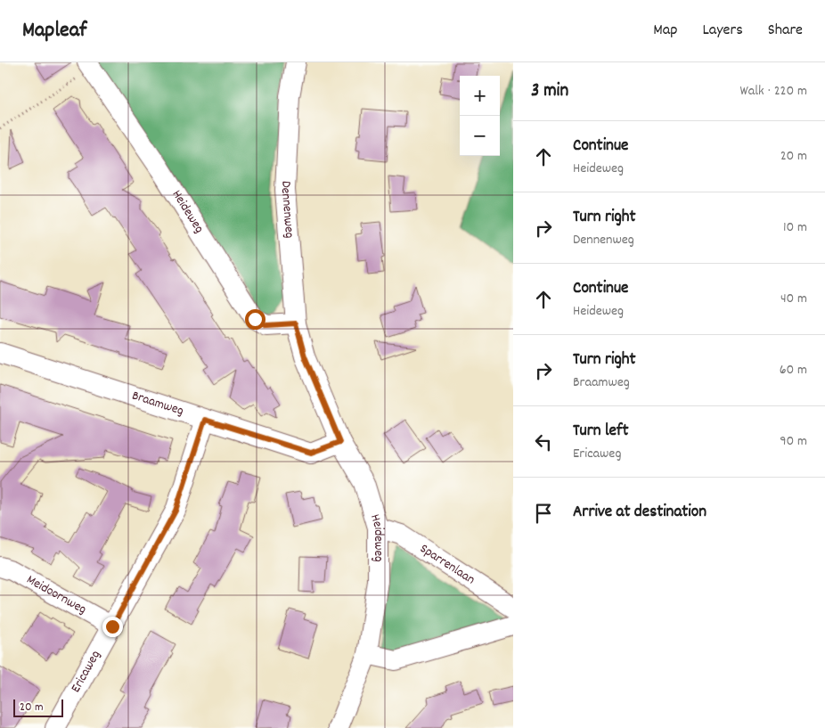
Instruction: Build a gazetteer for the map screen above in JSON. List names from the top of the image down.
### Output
{
  "streets": {
    "street": [
      "Dennenweg",
      "Heideweg",
      "Braamweg",
      "Sparrenlaan",
      "Meidoornweg",
      "Ericaweg"
    ]
  },
  "crossings": [
    ["Dennenweg", "Heideweg"],
    ["Heideweg", "Braamweg"],
    ["Heideweg", "Sparrenlaan"],
    ["Braamweg", "Ericaweg"],
    ["Meidoornweg", "Ericaweg"]
  ],
  "scale_bar": "20 m",
  "page": {
    "header": "Mapleaf",
    "nav": ["Map", "Layers", "Share"],
    "heading": ["3 min", "Walk · 220 m"],
    "map_buttons": ["+", "−"],
    "list": [
      ["Continue", "Heideweg", "20 m"],
      ["Turn right", "Dennenweg", "10 m"],
      ["Continue", "Heideweg", "40 m"],
      ["Turn right", "Braamweg", "60 m"],
      ["Turn left", "Ericaweg", "90 m"],
      "Arrive at destination"
    ],
    "scale": "20 m"
  }
}
